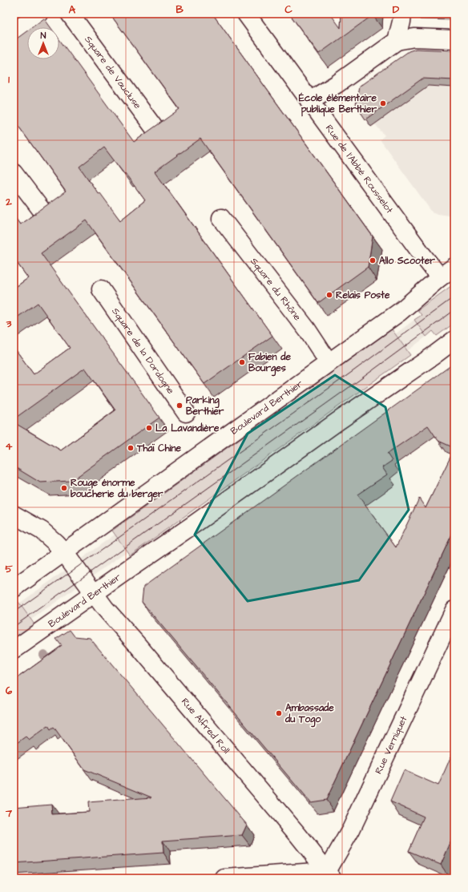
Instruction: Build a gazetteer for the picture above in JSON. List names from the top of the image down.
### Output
{
  "streets": {
    "street": [
      "Square de Vaucluse",
      "Rue de l'Abbé Rousselot",
      "Square du Rhône",
      "Square de la Dordogne",
      "Boulevard Berthier",
      "Rue Alfred Roll",
      "Rue Verniquet"
    ]
  },
  "crossings": [
    ["Rue de l'Abbé Rousselot", "Boulevard Berthier"],
    ["Square du Rhône", "Boulevard Berthier"],
    ["Boulevard Berthier", "Rue Alfred Roll"],
    ["Rue Alfred Roll", "Rue Verniquet"]
  ],
  "places": [
    "École élémentaire publique Berthier",
    "Allo Scooter",
    "Relais Poste",
    "Fabien de Bourges",
    "Parking Berthier",
    "La Lavandière",
    "Thaï Chine",
    "Rouge énorme boucherie du berger",
    "Ambassade du Togo"
  ],
  "north": "top",
  "grid": {
    "columns": [
      "A",
      "B",
      "C",
      "D"
    ],
    "rows": [
      "1",
      "2",
      "3",
      "4",
      "5",
      "6",
      "7"
    ]
  }
}
